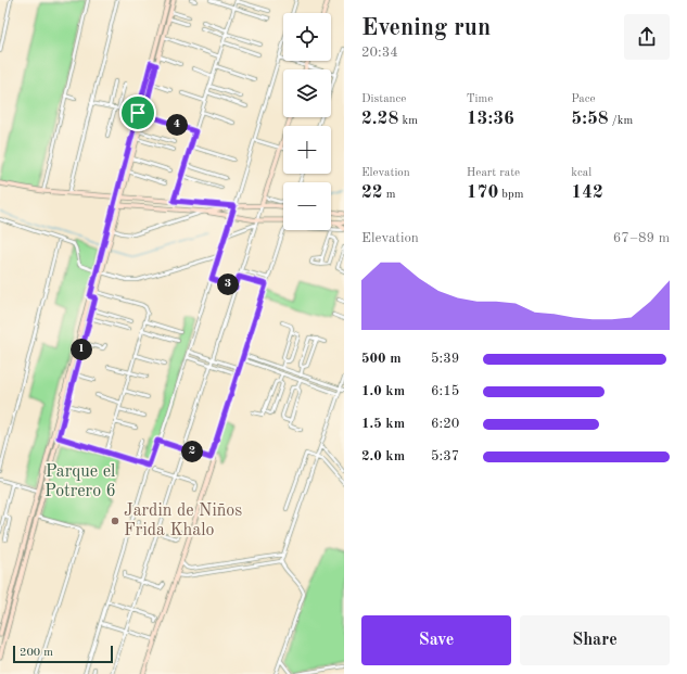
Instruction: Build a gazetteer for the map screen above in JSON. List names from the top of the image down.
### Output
{
  "parks": ["Parque el Potrero 6"],
  "places": ["Jardin de Niños Frida Khalo"],
  "scale_bar": "200 m",
  "page": {
    "heading": ["Evening run", "20:34"],
    "map_buttons": ["+", "−"],
    "stats": [
      ["Distance", "2.28 km"],
      ["Time", "13:36"],
      ["Pace", "5:58 /km"],
      ["Elevation", "22 m"],
      ["Heart rate", "170 bpm"],
      ["kcal", "142"]
    ],
    "pins": [
      "4",
      "3",
      "1",
      "2"
    ],
    "chart": ["Elevation", "67–89 m"],
    "list": [
      {
        "name": "500 m",
        "note": "5:39"
      },
      {
        "name": "1.0 km",
        "note": "6:15"
      },
      {
        "name": "1.5 km",
        "note": "6:20"
      },
      {
        "name": "2.0 km",
        "note": "5:37"
      }
    ],
    "buttons": ["Save", "Share"],
    "scale": "200 m"
  }
}
